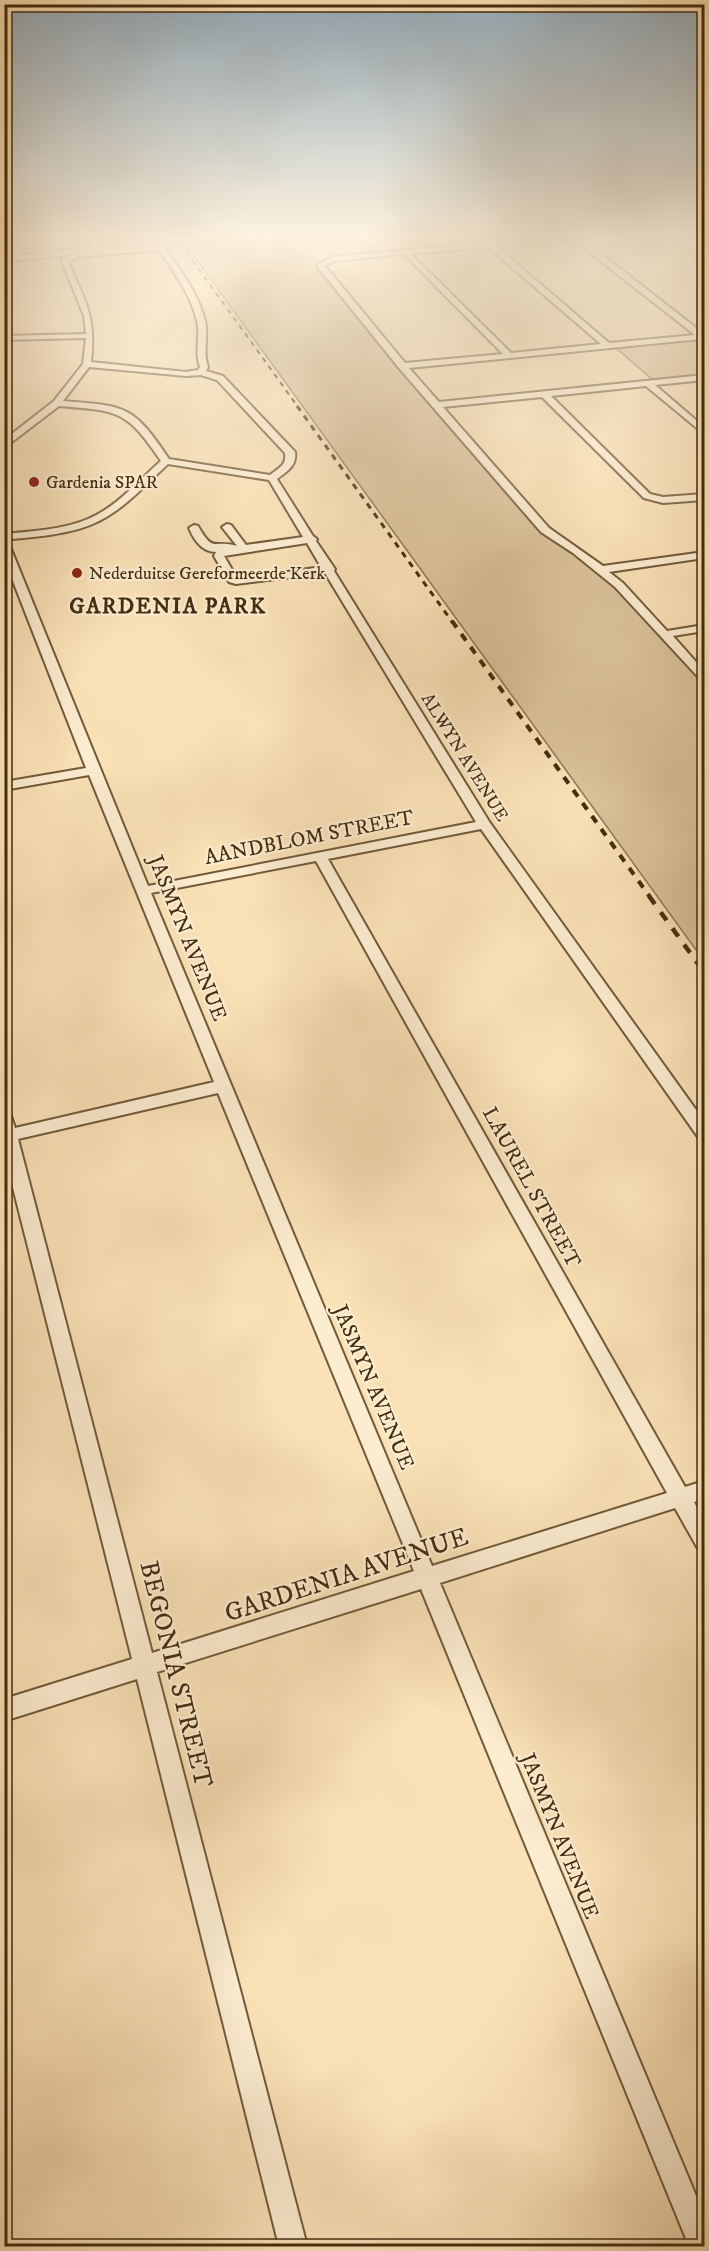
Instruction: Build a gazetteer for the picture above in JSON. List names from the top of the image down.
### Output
{
  "streets": {
    "street": [
      "ALWYN AVENUE",
      "AANDBLOM STREET",
      "JASMYN AVENUE",
      "LAUREL STREET",
      "GARDENIA AVENUE",
      "BEGONIA STREET"
    ]
  },
  "crossings": [
    ["ALWYN AVENUE", "AANDBLOM STREET"],
    ["AANDBLOM STREET", "JASMYN AVENUE"],
    ["AANDBLOM STREET", "LAUREL STREET"],
    ["JASMYN AVENUE", "GARDENIA AVENUE"],
    ["LAUREL STREET", "GARDENIA AVENUE"],
    ["GARDENIA AVENUE", "BEGONIA STREET"]
  ],
  "districts": ["GARDENIA PARK"],
  "places": ["Gardenia SPAR", "Nederduitse Gereformeerde Kerk"]
}
